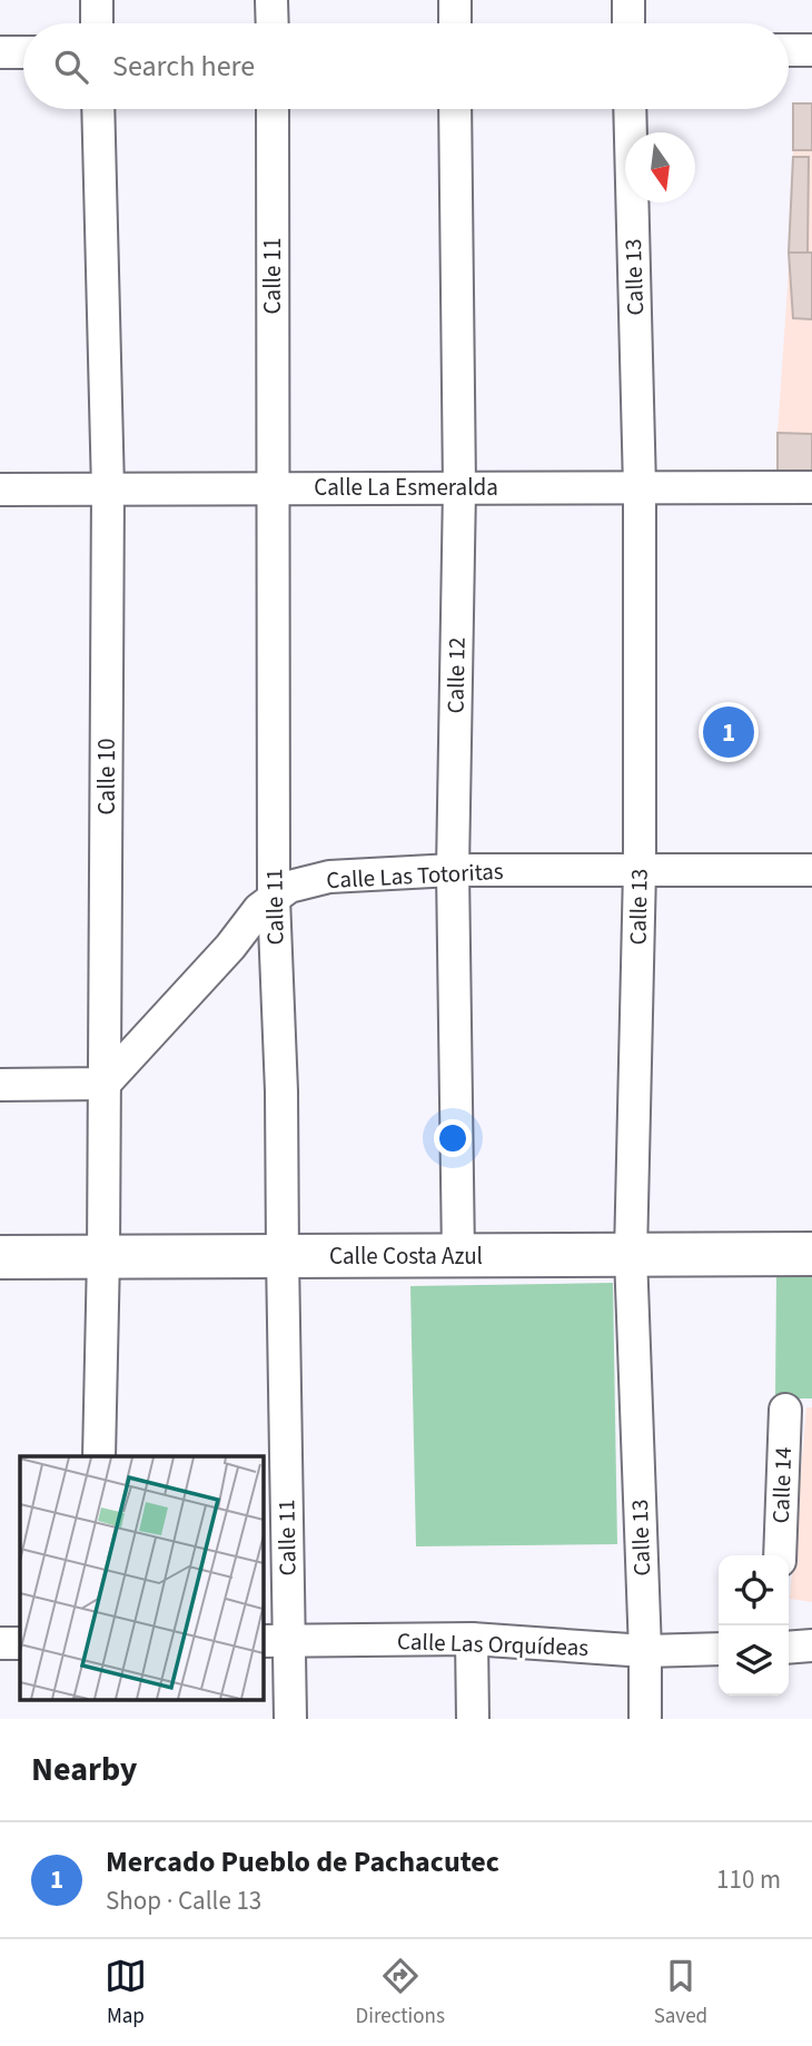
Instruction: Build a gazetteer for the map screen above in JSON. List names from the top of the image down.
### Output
{
  "streets": {
    "street": [
      "Calle 11",
      "Calle 13",
      "Calle La Esmeralda",
      "Calle 12",
      "Calle 10",
      "Calle Las Totoritas",
      "Calle Costa Azul",
      "Calle 14",
      "Calle Las Orquídeas"
    ]
  },
  "crossings": [
    ["Calle 11", "Calle La Esmeralda"],
    ["Calle 11", "Calle Las Totoritas"],
    ["Calle 11", "Calle Costa Azul"],
    ["Calle 11", "Calle Las Orquídeas"],
    ["Calle 13", "Calle La Esmeralda"],
    ["Calle 13", "Calle Las Totoritas"],
    ["Calle 13", "Calle Costa Azul"],
    ["Calle 13", "Calle Las Orquídeas"],
    ["Calle La Esmeralda", "Calle 12"],
    ["Calle La Esmeralda", "Calle 10"],
    ["Calle 12", "Calle Las Totoritas"],
    ["Calle 12", "Calle Costa Azul"],
    ["Calle 10", "Calle Las Totoritas"],
    ["Calle 10", "Calle Costa Azul"]
  ],
  "north": "bottom",
  "page": {
    "search": "Search here",
    "pins": "1",
    "heading": "Nearby",
    "list": [
      {
        "mark": "1",
        "name": "Mercado Pueblo de Pachacutec",
        "note": "Shop · Calle 13",
        "value": "110 m"
      }
    ],
    "nav": ["Map", "Directions", "Saved"]
  }
}
